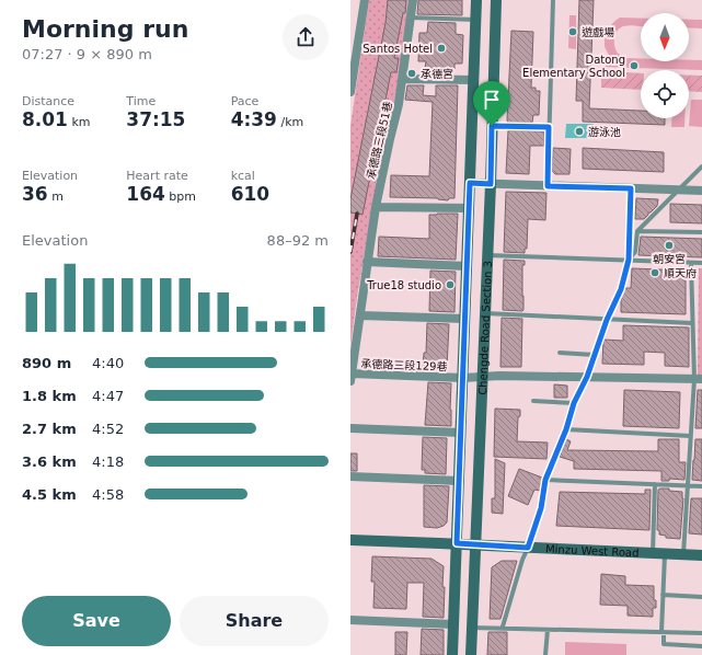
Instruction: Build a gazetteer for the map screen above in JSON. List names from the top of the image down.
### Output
{
  "streets": {
    "main road": ["Chengde Road Section 3", "Minzu West Road"],
    "street": ["承德路三段51巷", "承德路三段129巷"]
  },
  "crossings": [
    ["承德路三段51巷", "承德路三段129巷"],
    ["Chengde Road Section 3", "承德路三段129巷"],
    ["Chengde Road Section 3", "Minzu West Road"]
  ],
  "places": [
    "遊戲場",
    "Santos Hotel",
    "Datong Elementary School",
    "承德宮",
    "游泳池",
    "朝安宮",
    "順天府",
    "True18 studio"
  ],
  "north": "bottom",
  "page": {
    "heading": ["Morning run", "07:27 · 9 × 890 m"],
    "stats": [
      ["Distance", "8.01 km"],
      ["Time", "37:15"],
      ["Pace", "4:39 /km"],
      ["Elevation", "36 m"],
      ["Heart rate", "164 bpm"],
      ["kcal", "610"]
    ],
    "chart": ["Elevation", "88–92 m"],
    "list": [
      {
        "name": "890 m",
        "note": "4:40"
      },
      {
        "name": "1.8 km",
        "note": "4:47"
      },
      {
        "name": "2.7 km",
        "note": "4:52"
      },
      {
        "name": "3.6 km",
        "note": "4:18"
      },
      {
        "name": "4.5 km",
        "note": "4:58"
      }
    ],
    "buttons": ["Save", "Share"]
  }
}
